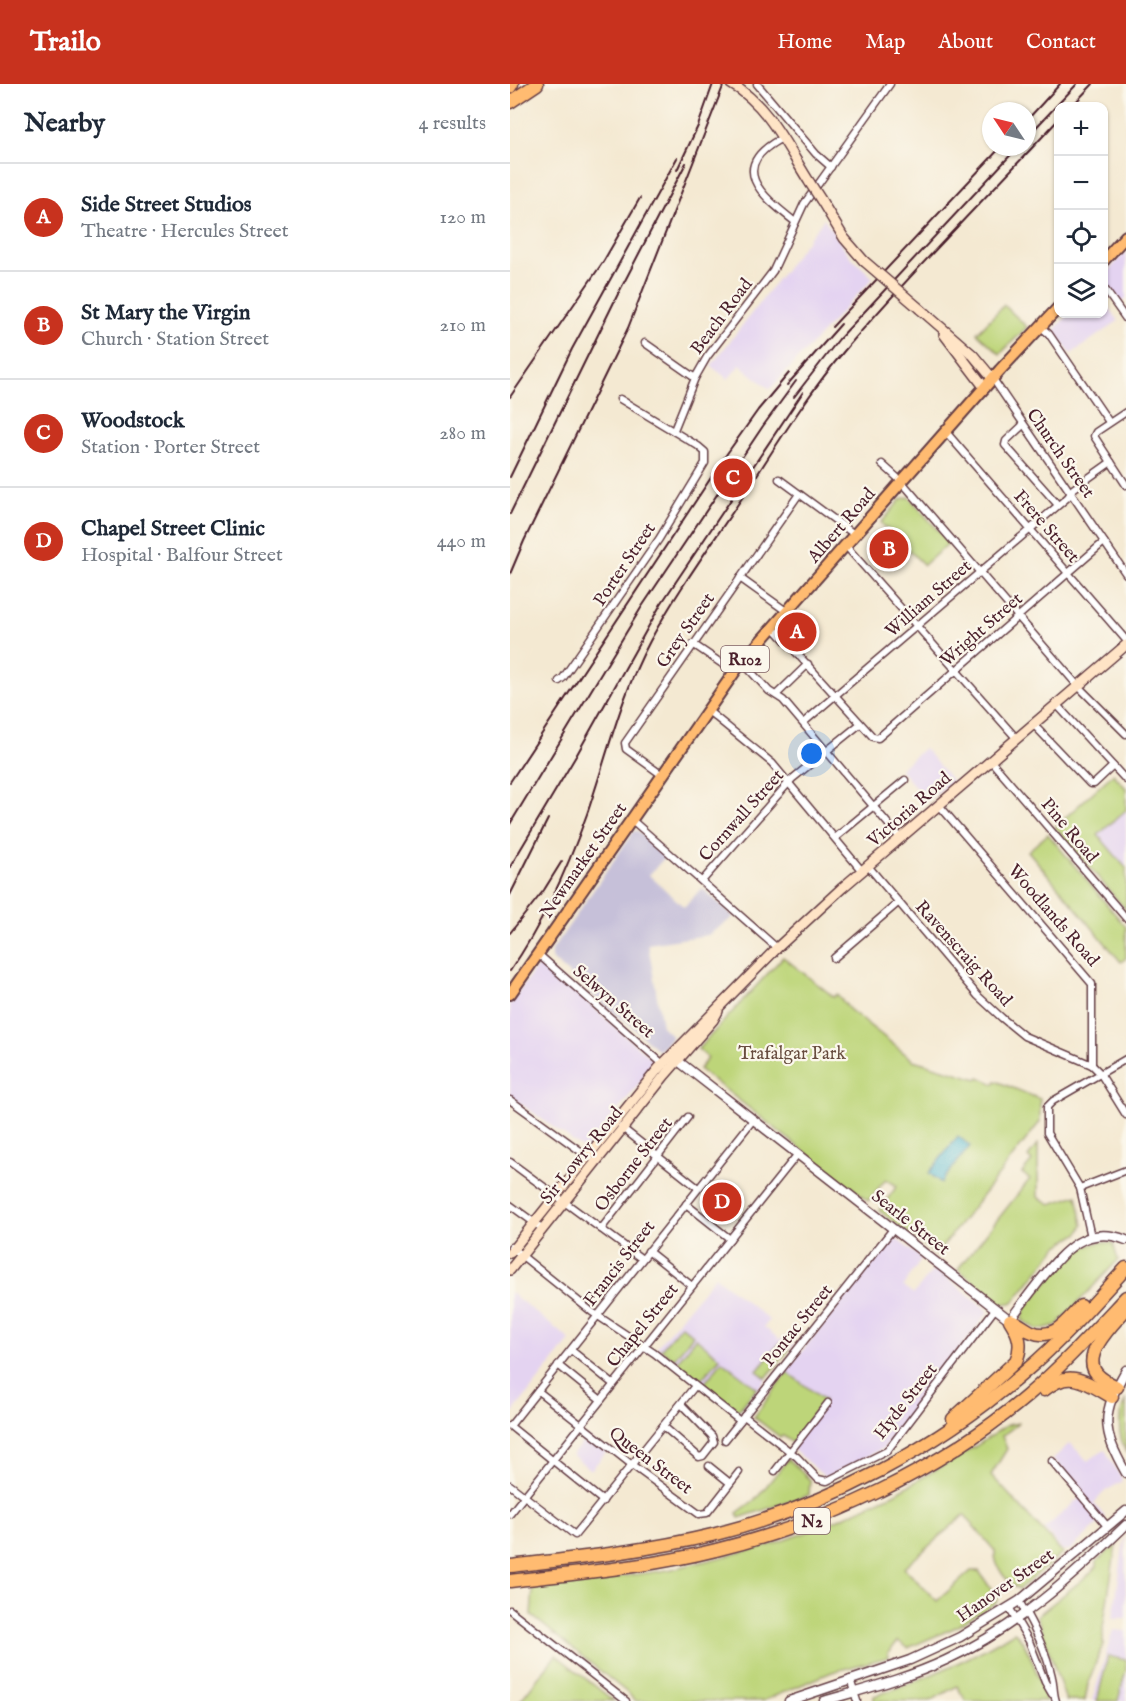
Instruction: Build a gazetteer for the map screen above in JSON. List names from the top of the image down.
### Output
{
  "streets": {
    "highway": ["N2"],
    "main road": [
      "Albert Road",
      "R102",
      "Victoria Road",
      "Newmarket Street",
      "Sir Lowry Road"
    ],
    "street": [
      "Beach Road",
      "Church Street",
      "Frere Street",
      "Porter Street",
      "William Street",
      "Wright Street",
      "Grey Street",
      "Cornwall Street",
      "Pine Road",
      "Woodlands Road",
      "Ravenscraig Road",
      "Selwyn Street",
      "Osborne Street",
      "Searle Street",
      "Francis Street",
      "Chapel Street",
      "Pontac Street",
      "Hyde Street",
      "Queen Street",
      "Hanover Street"
    ]
  },
  "crossings": [
    ["Beach Road", "Porter Street"],
    ["Church Street", "Albert Road"],
    ["Church Street", "William Street"],
    ["Church Street", "Wright Street"],
    ["Albert Road", "Frere Street"],
    ["Albert Road", "Grey Street"],
    ["Albert Road", "Newmarket Street"],
    ["Albert Road", "Ravenscraig Road"],
    ["Frere Street", "William Street"],
    ["Frere Street", "Wright Street"],
    ["Frere Street", "Victoria Road"],
    ["Wright Street", "Cornwall Street"],
    ["Grey Street", "Newmarket Street"],
    ["Victoria Road", "Pine Road"],
    ["Victoria Road", "Woodlands Road"],
    ["Victoria Road", "Ravenscraig Road"],
    ["Victoria Road", "Selwyn Street"],
    ["Victoria Road", "Sir Lowry Road"],
    ["Victoria Road", "Searle Street"],
    ["Cornwall Street", "Ravenscraig Road"],
    ["Newmarket Street", "Selwyn Street"],
    ["Woodlands Road", "Ravenscraig Road"],
    ["Selwyn Street", "Sir Lowry Road"],
    ["Searle Street", "Francis Street"],
    ["Searle Street", "Chapel Street"],
    ["Searle Street", "Pontac Street"],
    ["Searle Street", "Hyde Street"],
    ["Francis Street", "Queen Street"],
    ["Chapel Street", "Queen Street"]
  ],
  "parks": ["Trafalgar Park"],
  "north": "top left",
  "page": {
    "header": "Trailo",
    "nav": [
      "Home",
      "Map",
      "About",
      "Contact"
    ],
    "heading": ["Nearby", "4 results"],
    "map_buttons": ["+", "−"],
    "list": [
      {
        "mark": "A",
        "name": "Side Street Studios",
        "note": "Theatre · Hercules Street",
        "value": "120 m"
      },
      {
        "mark": "B",
        "name": "St Mary the Virgin",
        "note": "Church · Station Street",
        "value": "210 m"
      },
      {
        "mark": "C",
        "name": "Woodstock",
        "note": "Station · Porter Street",
        "value": "280 m"
      },
      {
        "mark": "D",
        "name": "Chapel Street Clinic",
        "note": "Hospital · Balfour Street",
        "value": "440 m"
      }
    ],
    "pins": [
      "C",
      "B",
      "A",
      "D"
    ]
  }
}
